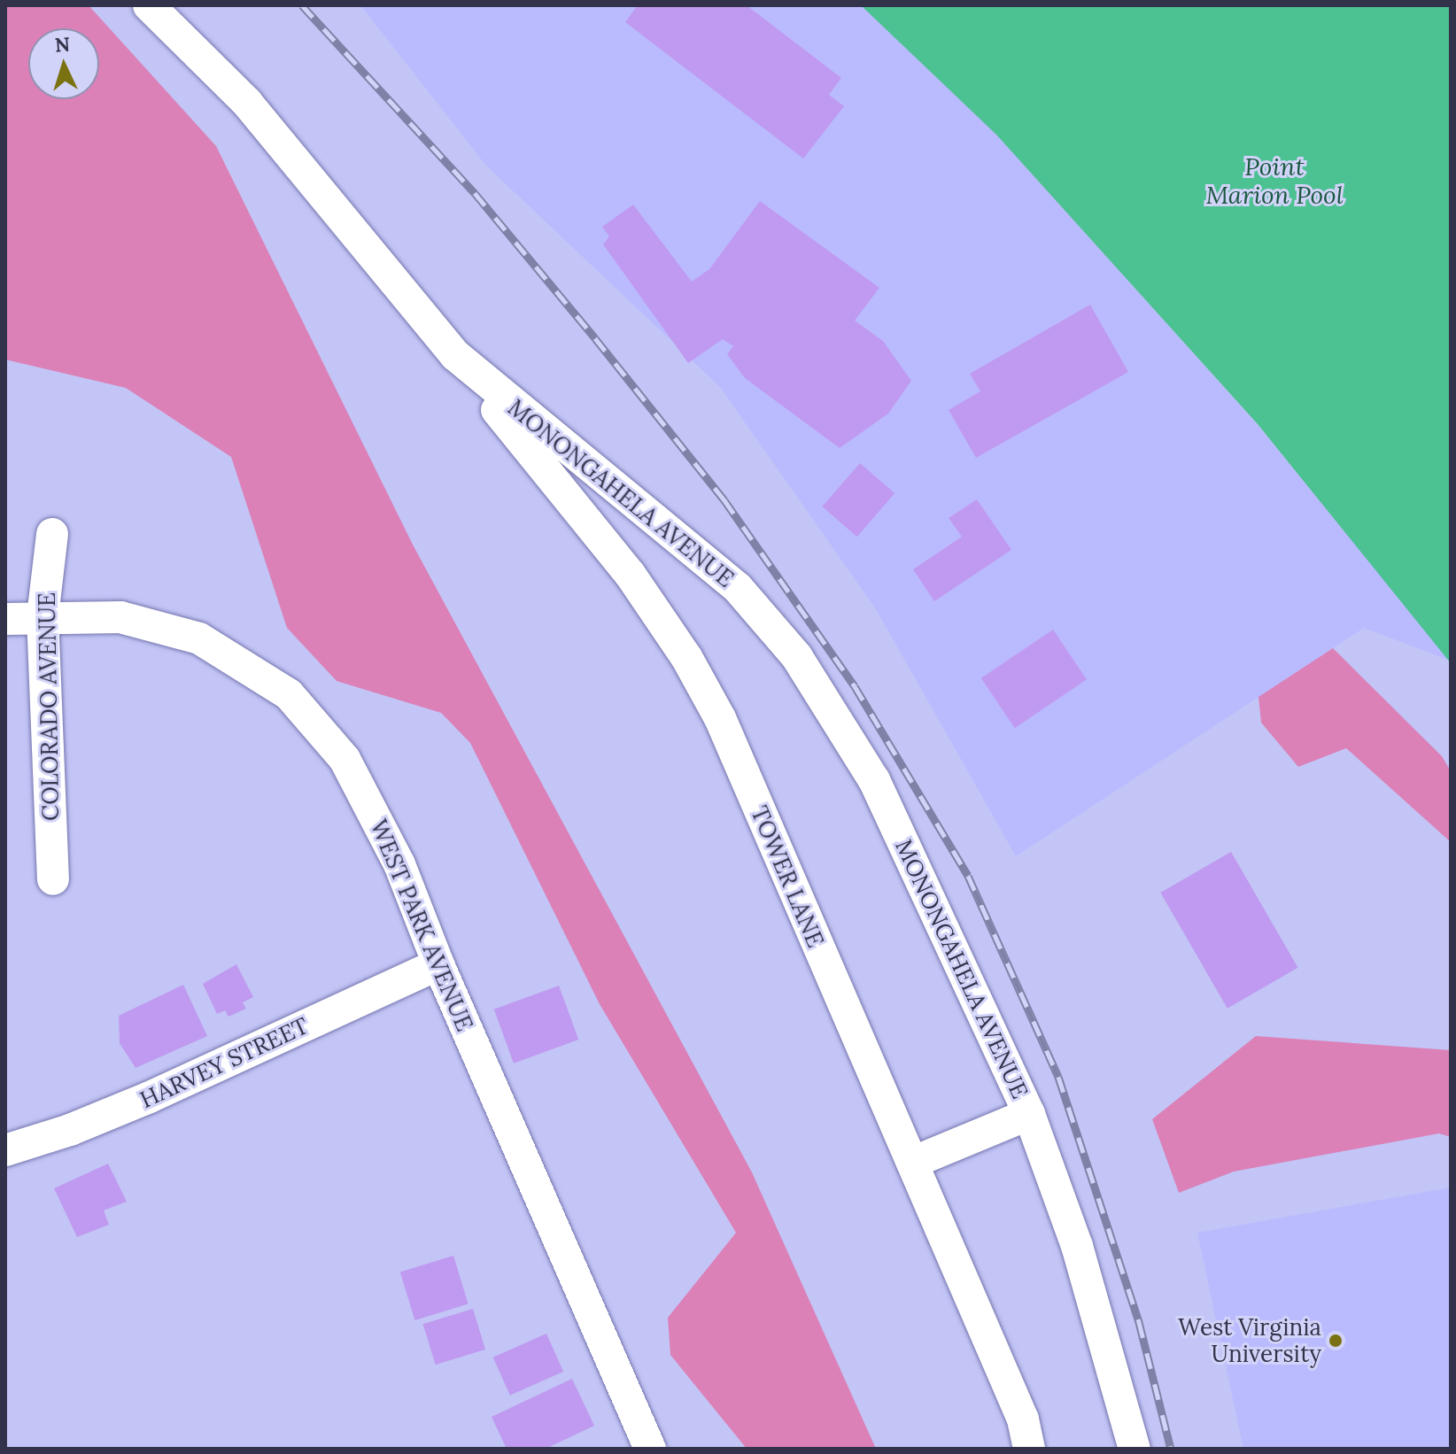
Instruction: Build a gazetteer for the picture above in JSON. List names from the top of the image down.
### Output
{
  "streets": {
    "street": [
      "MONONGAHELA AVENUE",
      "COLORADO AVENUE",
      "TOWER LANE",
      "WEST PARK AVENUE",
      "HARVEY STREET"
    ]
  },
  "crossings": [
    ["MONONGAHELA AVENUE", "TOWER LANE"],
    ["COLORADO AVENUE", "WEST PARK AVENUE"],
    ["WEST PARK AVENUE", "HARVEY STREET"]
  ],
  "water": ["Point Marion Pool"],
  "places": ["West Virginia University"],
  "north": "top"
}
